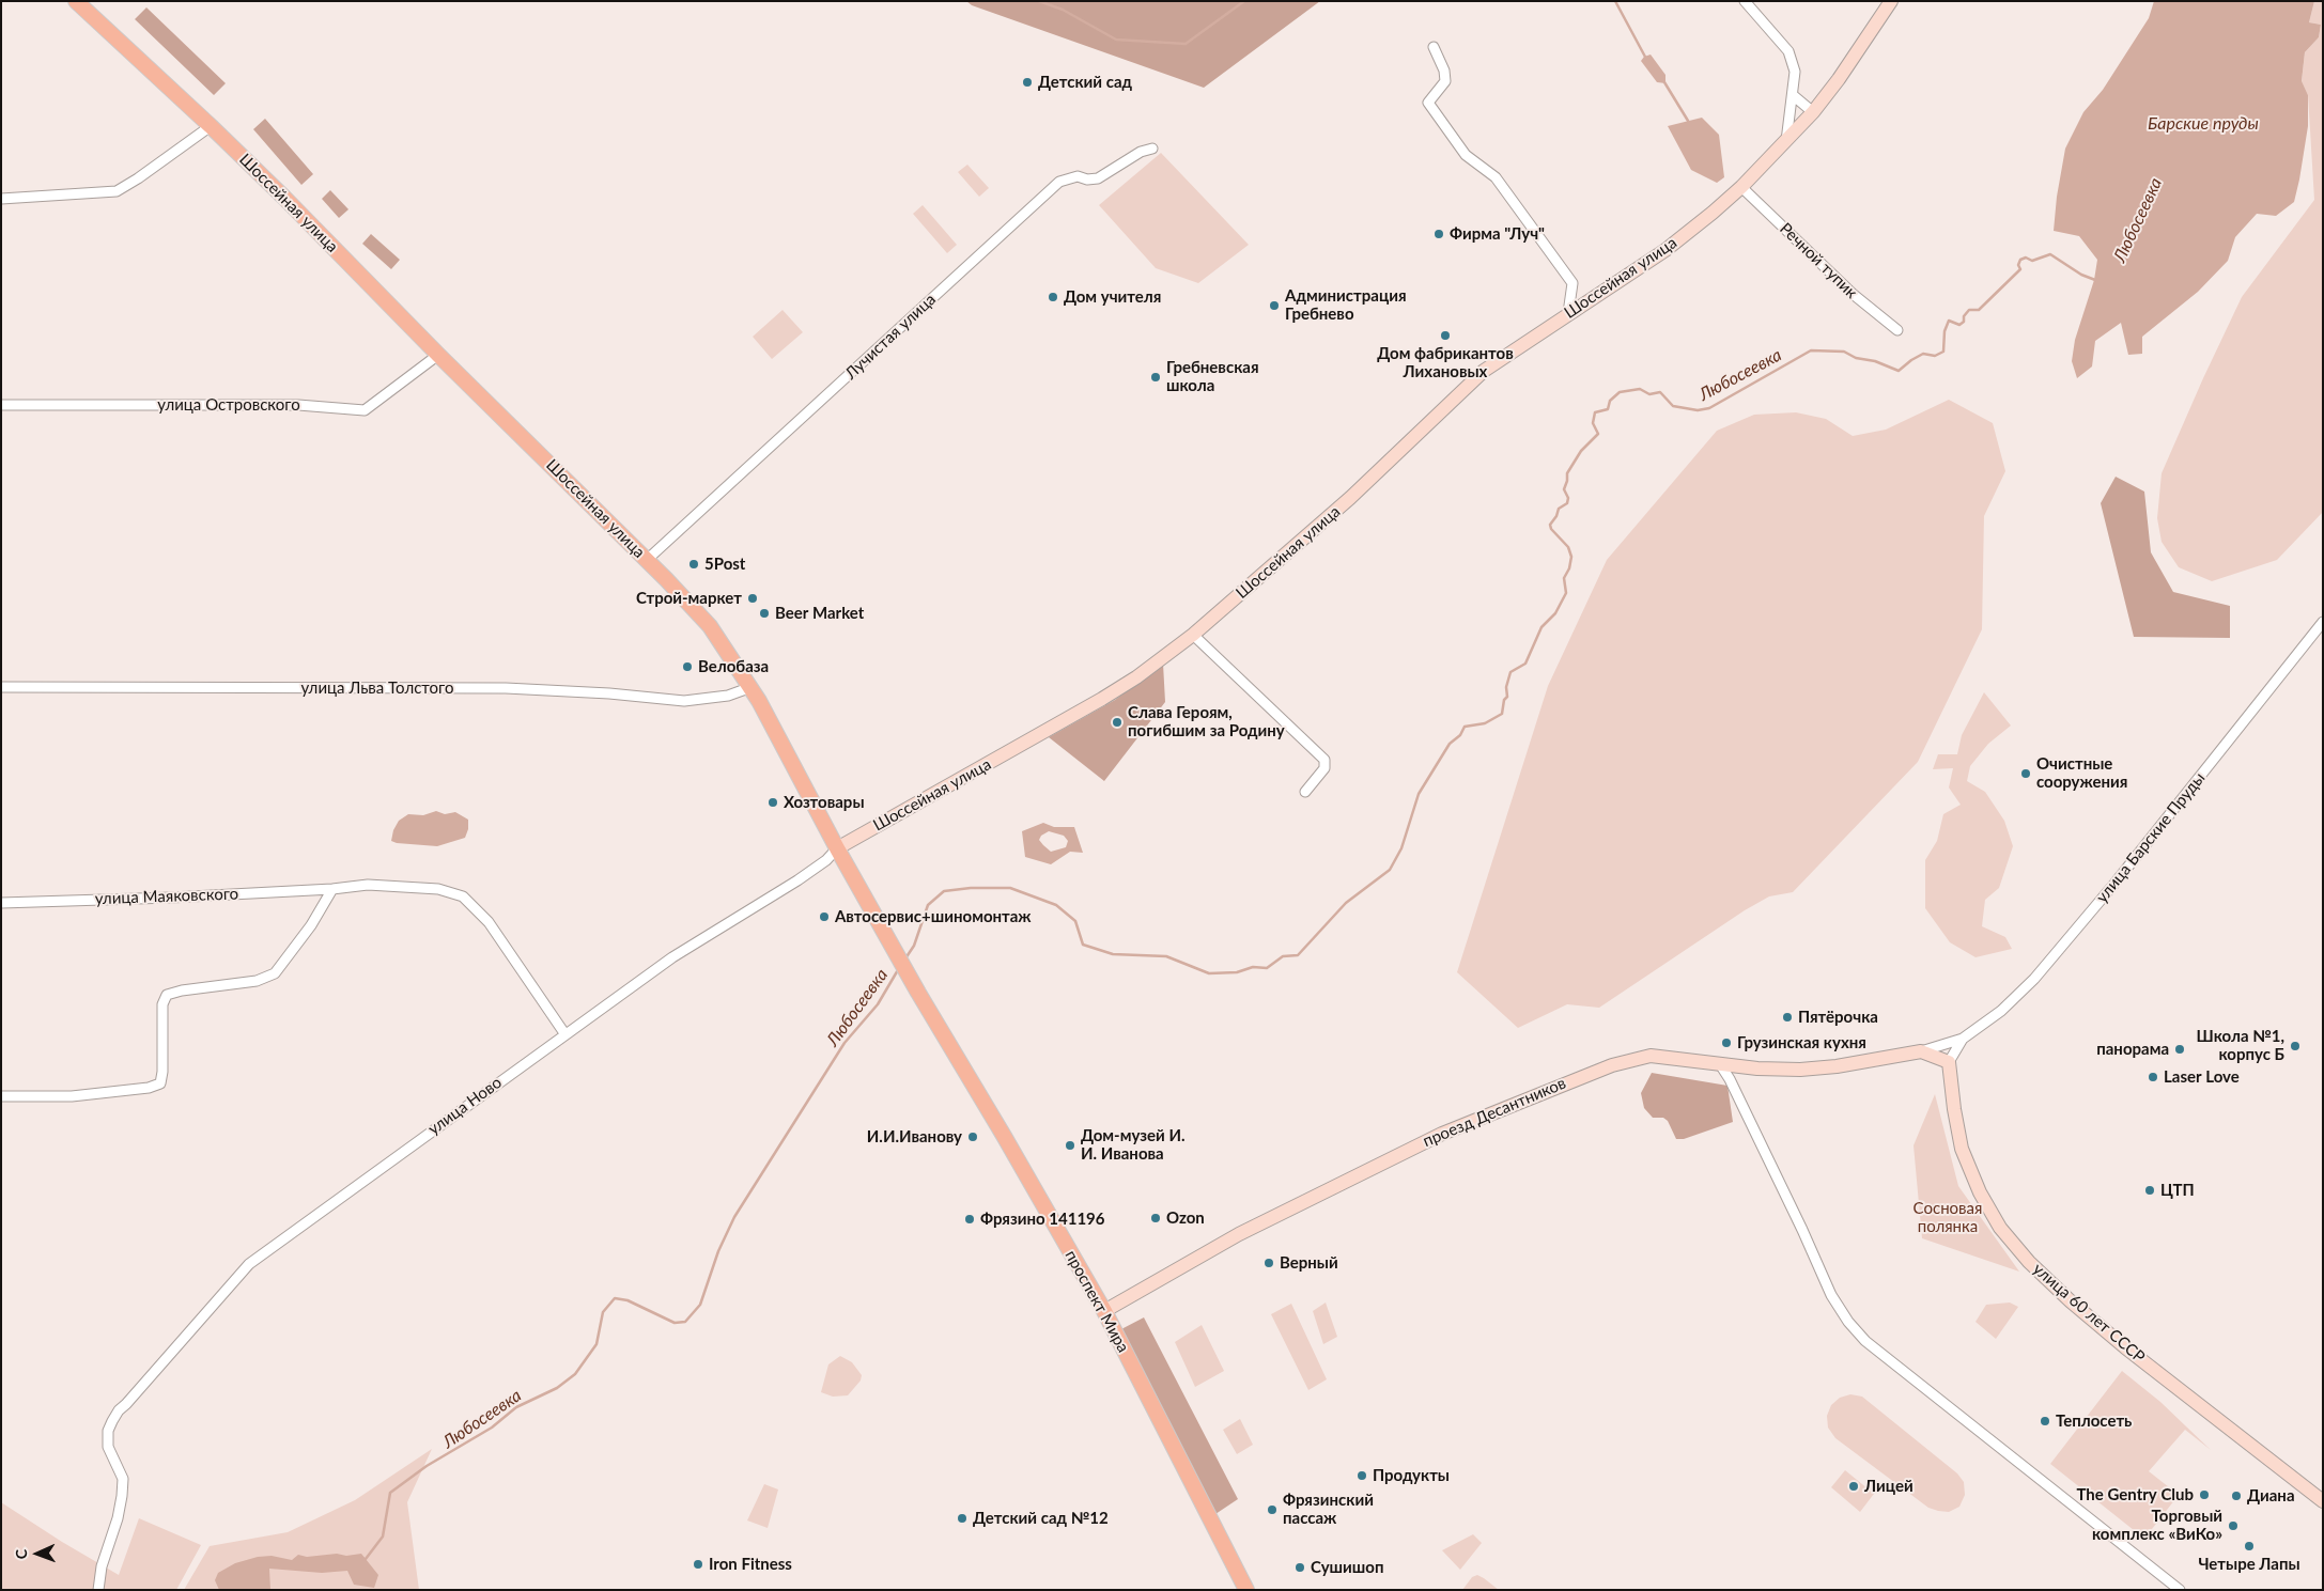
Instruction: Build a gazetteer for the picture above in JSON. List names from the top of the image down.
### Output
{
  "streets": {
    "main road": ["Шоссейная улица", "проспект Мира"],
    "street": [
      "Речной тупик",
      "Лучистая улица",
      "улица Островского",
      "улица Льва Толстого",
      "улица Барские Пруды",
      "улица Маяковского",
      "улица Ново",
      "проезд Десантников",
      "улица 60 лет СССР"
    ]
  },
  "crossings": [
    ["Шоссейная улица", "Речной тупик"],
    ["Шоссейная улица", "Лучистая улица"],
    ["Шоссейная улица", "улица Островского"],
    ["Шоссейная улица", "улица Льва Толстого"],
    ["Шоссейная улица", "улица Ново"],
    ["Шоссейная улица", "проспект Мира"],
    ["улица Маяковского", "улица Ново"],
    ["улица Ново", "проспект Мира"],
    ["проезд Десантников", "проспект Мира"]
  ],
  "water": ["Барские пруды", "Любосеевка"],
  "parks": ["Сосновая полянка"],
  "places": [
    "Детский сад",
    "Фирма \"Луч\"",
    "Дом учителя",
    "Администрация Гребнево",
    "Дом фабрикантов Лихановых",
    "Гребневская школа",
    "5Post",
    "Строй-маркет",
    "Beer Market",
    "Велобаза",
    "Слава Героям, погибшим за Родину",
    "Очистные сооружения",
    "Хозтовары",
    "Автосервис+шиномонтаж",
    "Пятёрочка",
    "Грузинская кухня",
    "Школа №1, корпус Б",
    "панорама",
    "Laser Love",
    "И.И.Иванову",
    "Дом-музей И. И. Иванова",
    "ЦТП",
    "Ozon",
    "Фрязино 141196",
    "Верный",
    "Теплосеть",
    "Продукты",
    "Лицей",
    "The Gentry Club",
    "Диана",
    "Фрязинский пассаж",
    "Детский сад №12",
    "Торговый комплекс «ВиКо»",
    "Четыре Лапы",
    "Iron Fitness",
    "Сушишоп"
  ],
  "north": "left"
}
